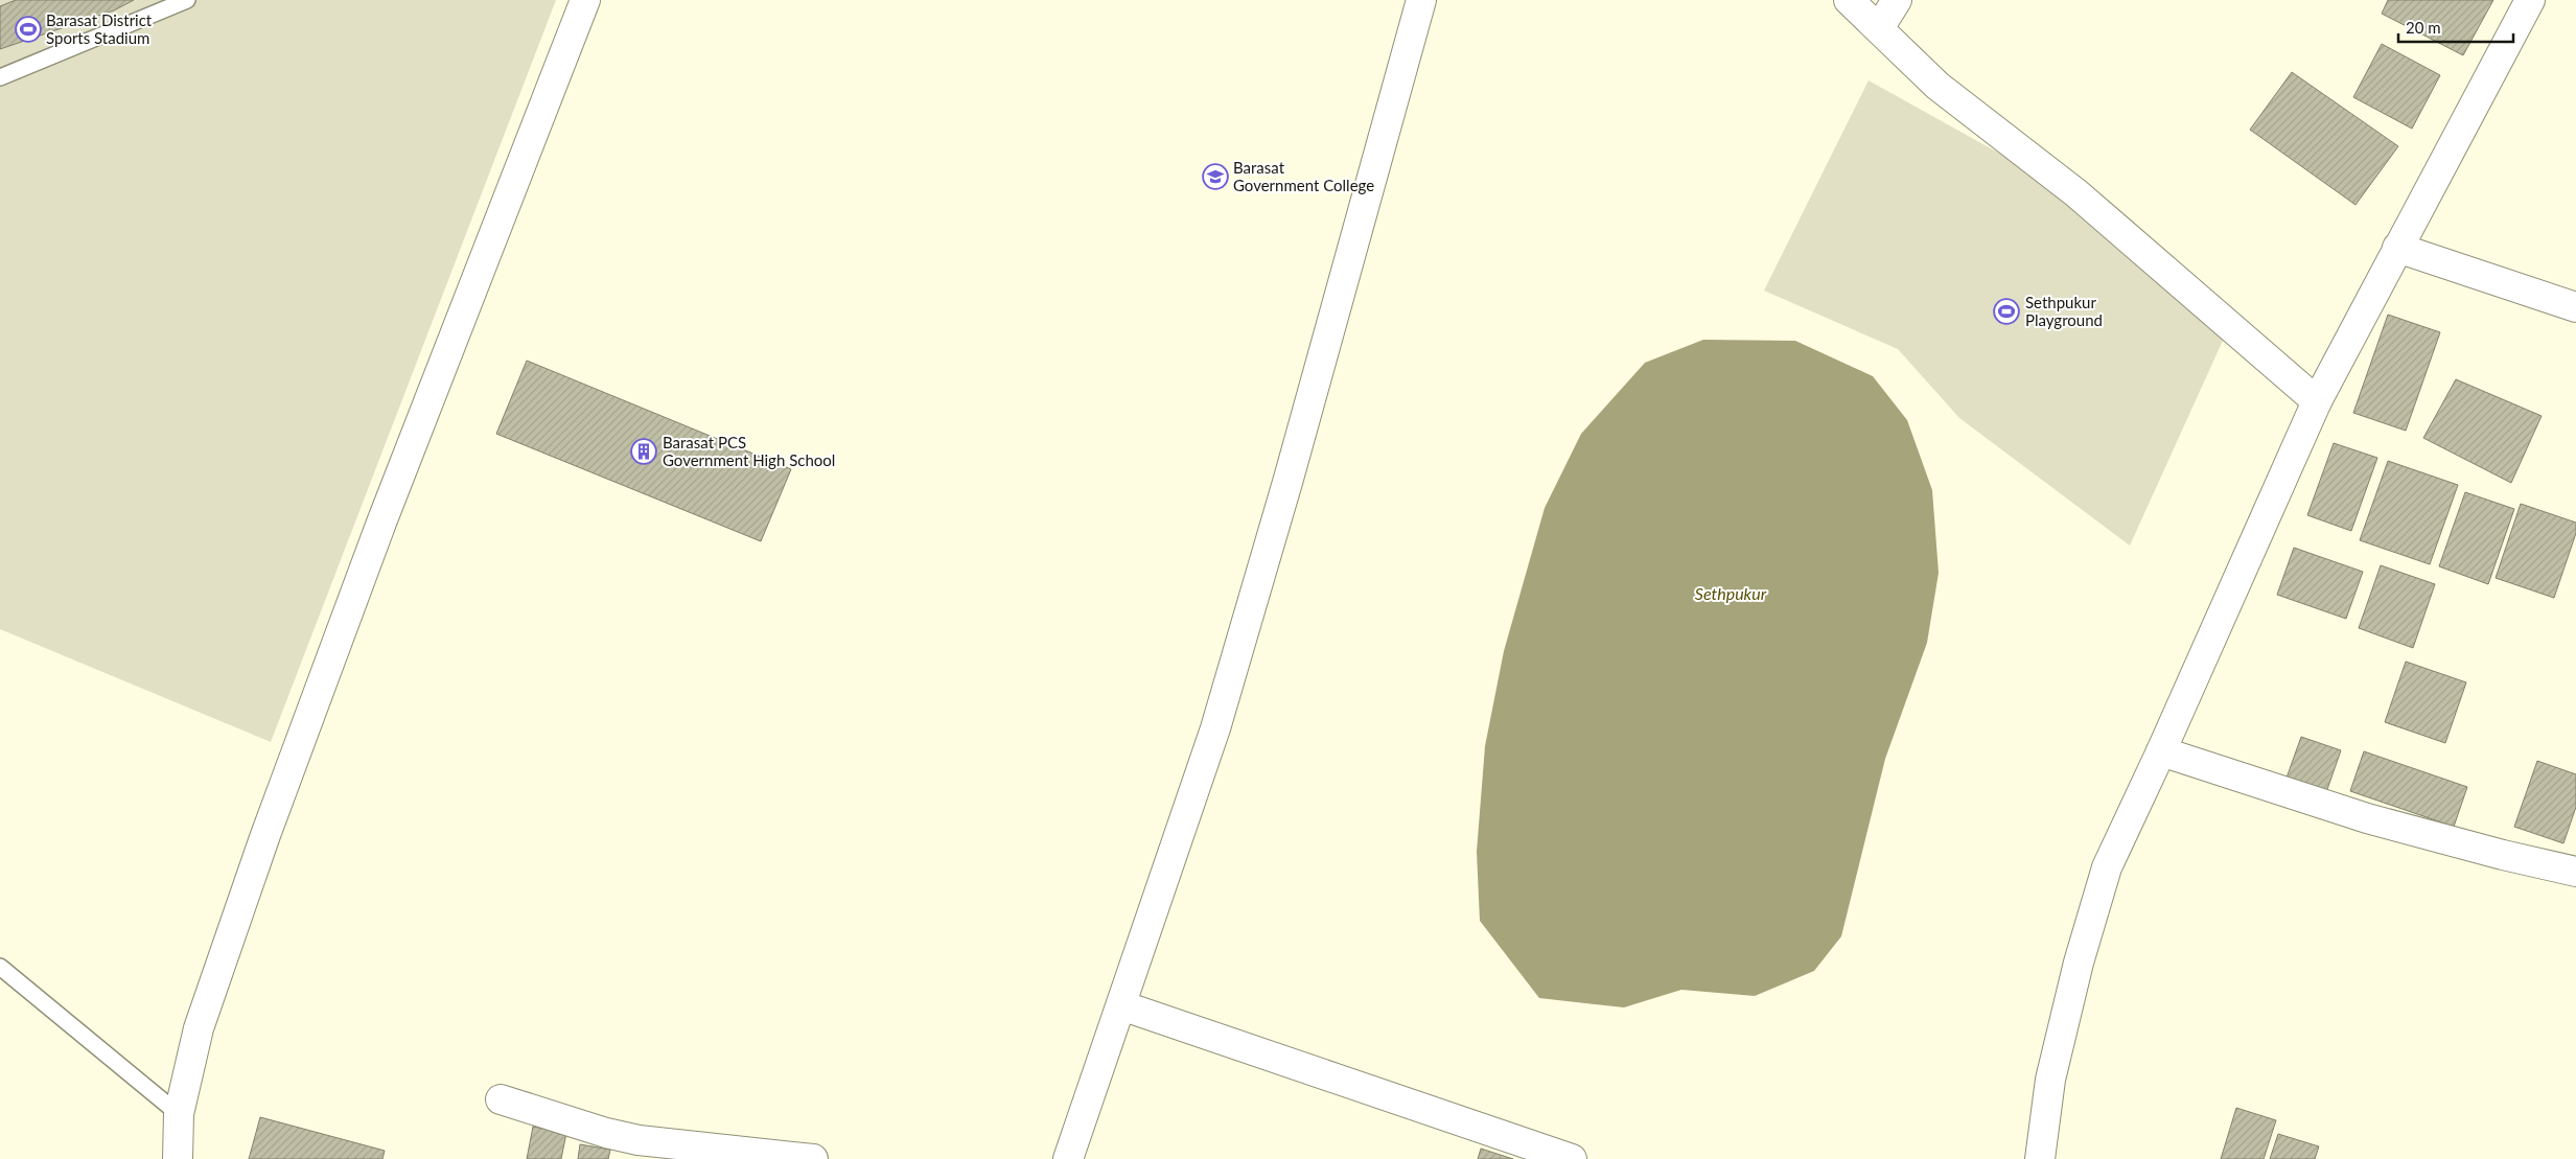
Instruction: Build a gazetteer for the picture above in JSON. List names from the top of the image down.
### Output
{
  "water": ["Sethpukur"],
  "places": {
    "sports": ["Barasat District Sports Stadium", "Sethpukur Playground"],
    "school or university": ["Barasat Government College"],
    "building": ["Barasat PCS Government High School"]
  },
  "scale_bar": "20 m"
}
